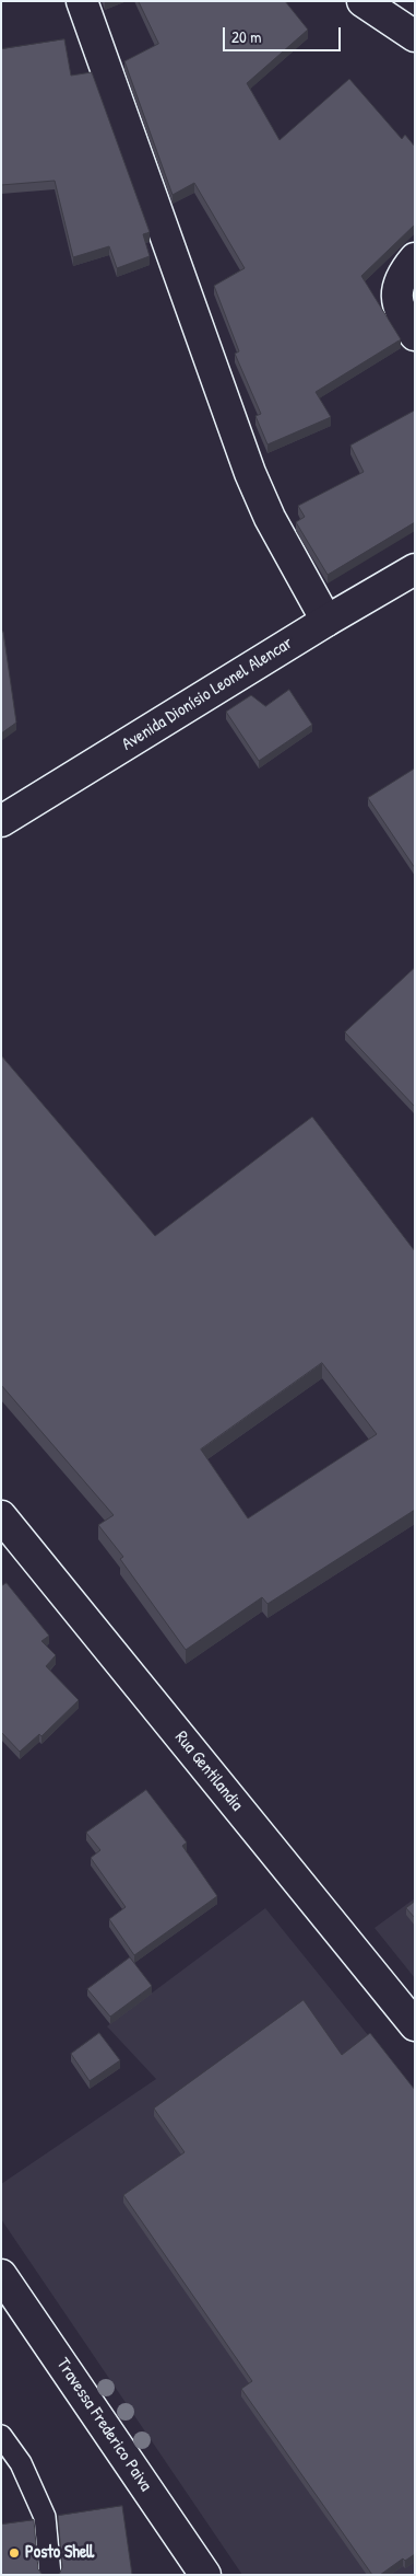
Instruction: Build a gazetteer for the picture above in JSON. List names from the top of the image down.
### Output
{
  "streets": {
    "street": ["Avenida Dionísio Leonel Alencar", "Rua Gentilandia", "Travessa Frederico Paiva"]
  },
  "places": ["Posto Shell"],
  "scale_bar": "20 m"
}
